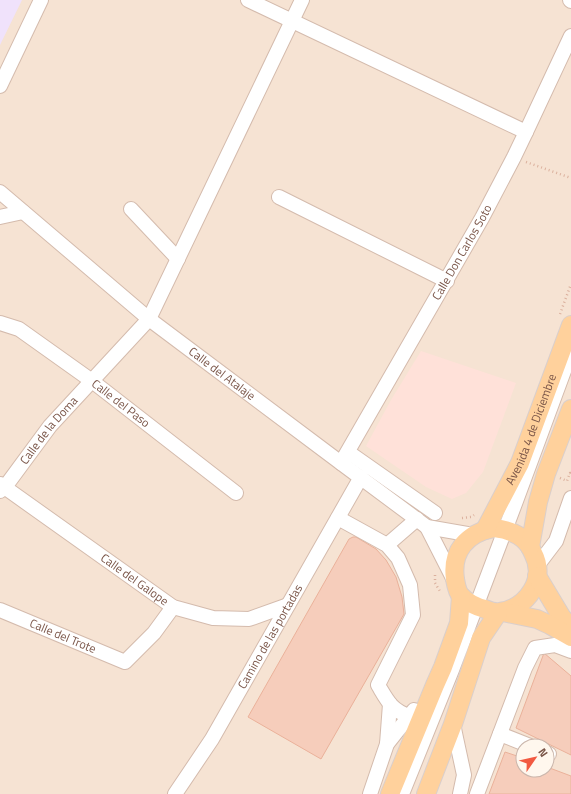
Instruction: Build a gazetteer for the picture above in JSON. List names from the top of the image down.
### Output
{
  "streets": {
    "main road": ["Avenida 4 de Diciembre"],
    "street": [
      "Calle Don Carlos Soto",
      "Calle del Atalaje",
      "Calle del Paso",
      "Calle de la Doma",
      "Calle del Galope",
      "Calle del Trote",
      "Camino de las portadas"
    ]
  },
  "crossings": [
    ["Calle Don Carlos Soto", "Calle del Atalaje"],
    ["Calle del Atalaje", "Avenida 4 de Diciembre"],
    ["Calle del Atalaje", "Calle de la Doma"],
    ["Calle del Atalaje", "Camino de las portadas"],
    ["Calle del Paso", "Calle de la Doma"],
    ["Calle de la Doma", "Calle del Galope"],
    ["Calle del Galope", "Calle del Trote"],
    ["Calle del Galope", "Camino de las portadas"]
  ],
  "north": "top right"
}
